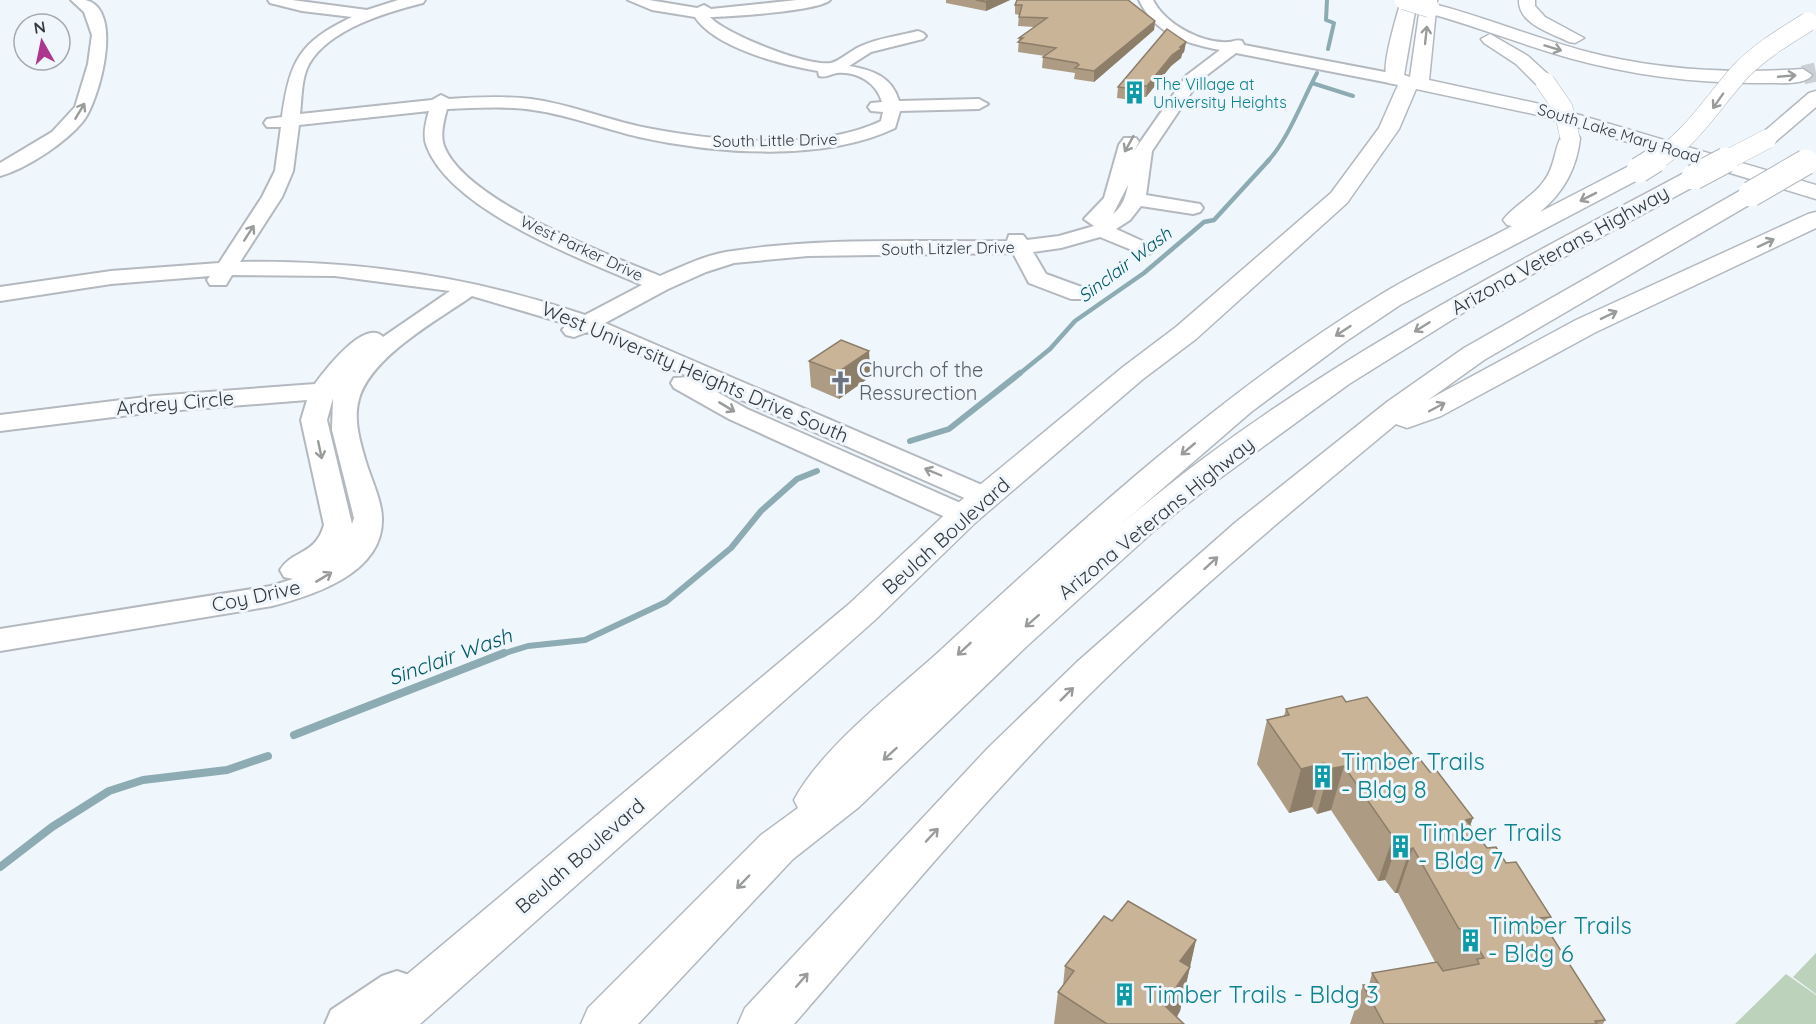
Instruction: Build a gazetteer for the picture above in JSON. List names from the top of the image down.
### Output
{
  "streets": {
    "main road": ["South Lake Mary Road", "Arizona Veterans Highway", "Beulah Boulevard"],
    "street": [
      "South Little Drive",
      "West Parker Drive",
      "South Litzler Drive",
      "West University Heights Drive South",
      "Ardrey Circle",
      "Coy Drive"
    ]
  },
  "crossings": [
    ["South Lake Mary Road", "Beulah Boulevard"],
    ["South Little Drive", "West Parker Drive"],
    ["West Parker Drive", "South Litzler Drive"],
    ["South Litzler Drive", "West University Heights Drive South"],
    ["West University Heights Drive South", "Beulah Boulevard"],
    ["Ardrey Circle", "Coy Drive"]
  ],
  "water": ["Sinclair Wash"],
  "places": {
    "building": [
      "The Village at University Heights",
      "Timber Trails - Bldg 8",
      "Timber Trails - Bldg 7",
      "Timber Trails - Bldg 6",
      "Timber Trails - Bldg 3"
    ],
    "church": ["Church of the Ressurection"]
  },
  "north": "top"
}
